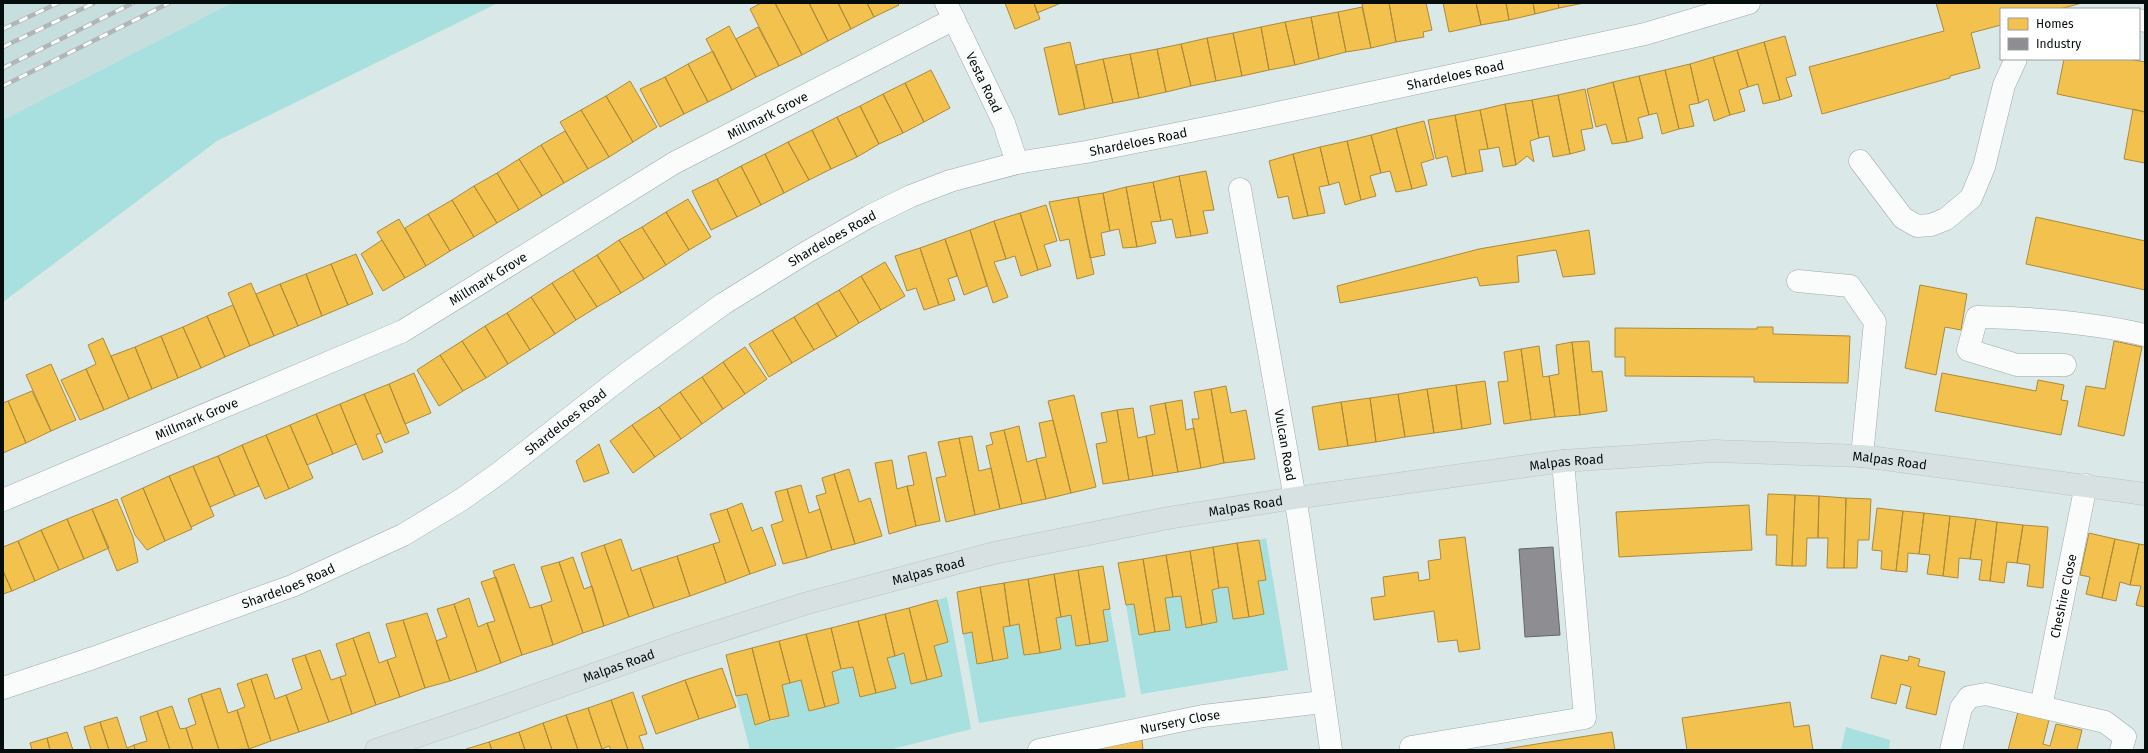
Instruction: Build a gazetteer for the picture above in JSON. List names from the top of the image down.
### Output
{
  "streets": {
    "main road": ["Malpas Road"],
    "street": [
      "Shardeloes Road",
      "Vesta Road",
      "Millmark Grove",
      "Vulcan Road",
      "Cheshire Close",
      "Nursery Close"
    ]
  },
  "crossings": [
    ["Shardeloes Road", "Vesta Road"],
    ["Vesta Road", "Millmark Grove"],
    ["Vulcan Road", "Malpas Road"],
    ["Vulcan Road", "Nursery Close"],
    ["Malpas Road", "Cheshire Close"]
  ],
  "legend": ["Homes", "Industry"]
}
